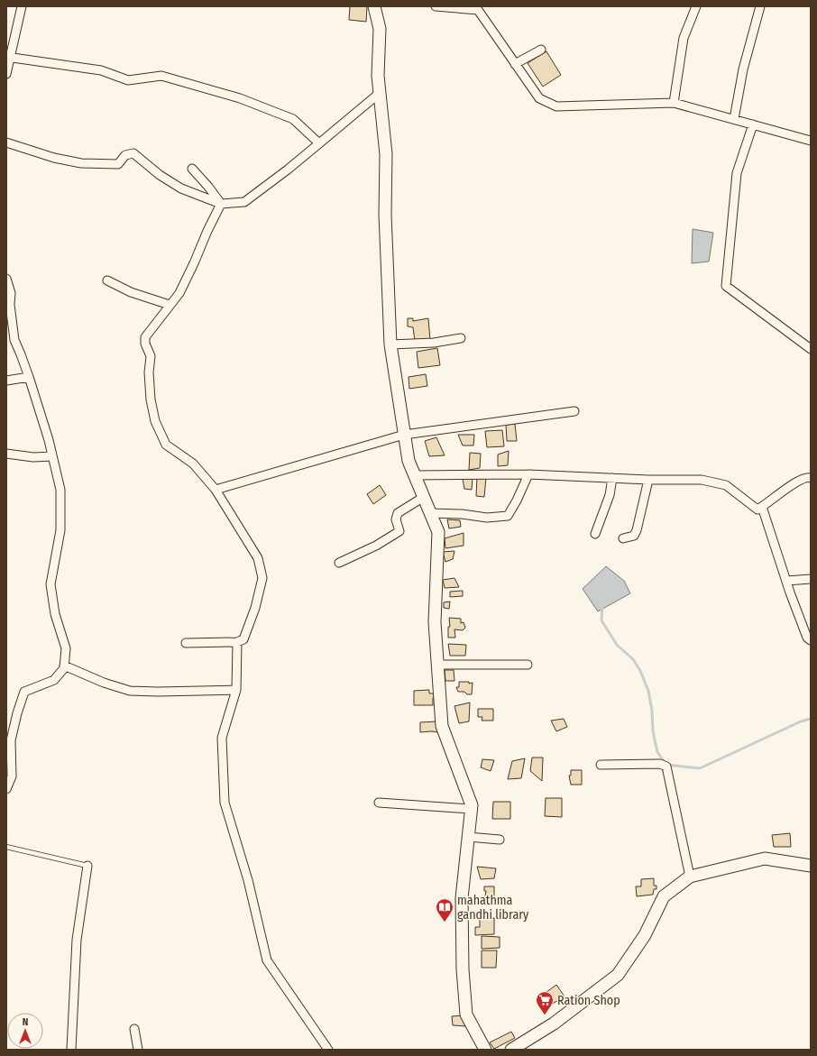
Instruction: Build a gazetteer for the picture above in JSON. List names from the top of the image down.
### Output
{
  "places": {
    "library": ["mahathma gandhi library"],
    "supermarket": ["Ration Shop"]
  },
  "north": "top"
}
